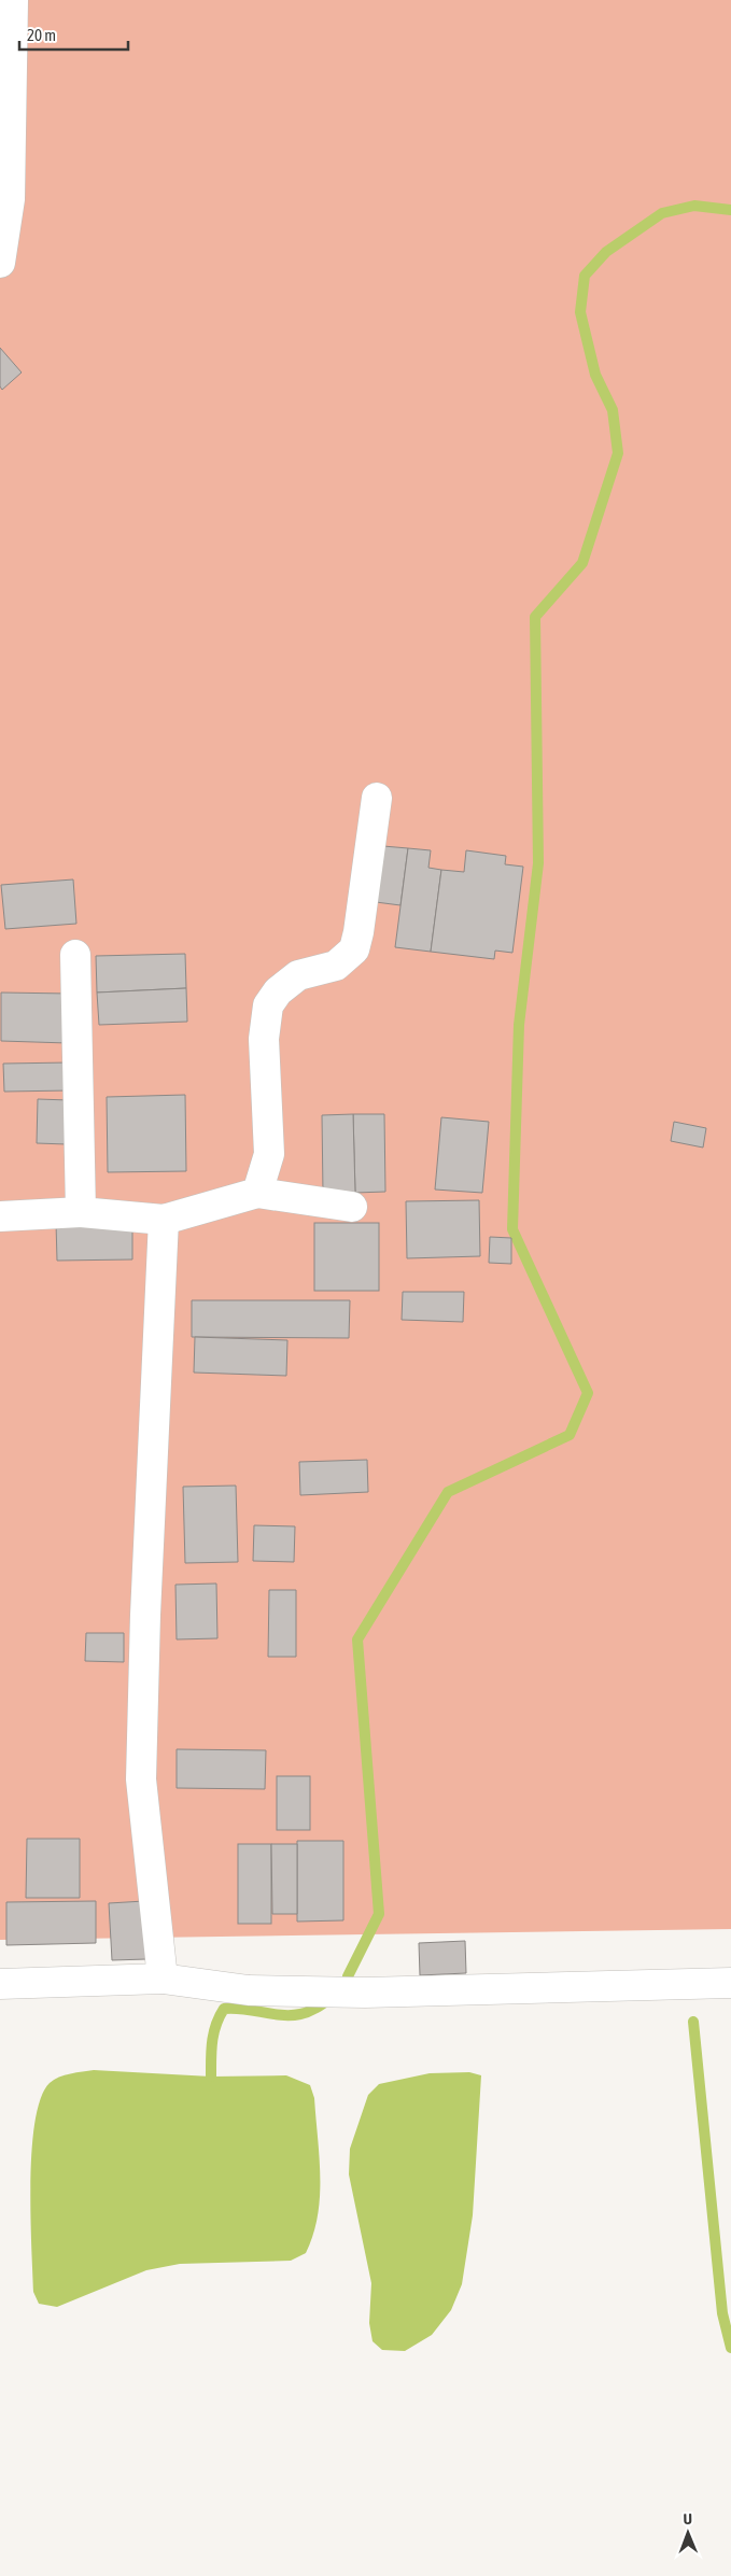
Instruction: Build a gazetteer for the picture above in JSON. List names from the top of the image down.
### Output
{
  "scale_bar": "20 m",
  "north": "top"
}
